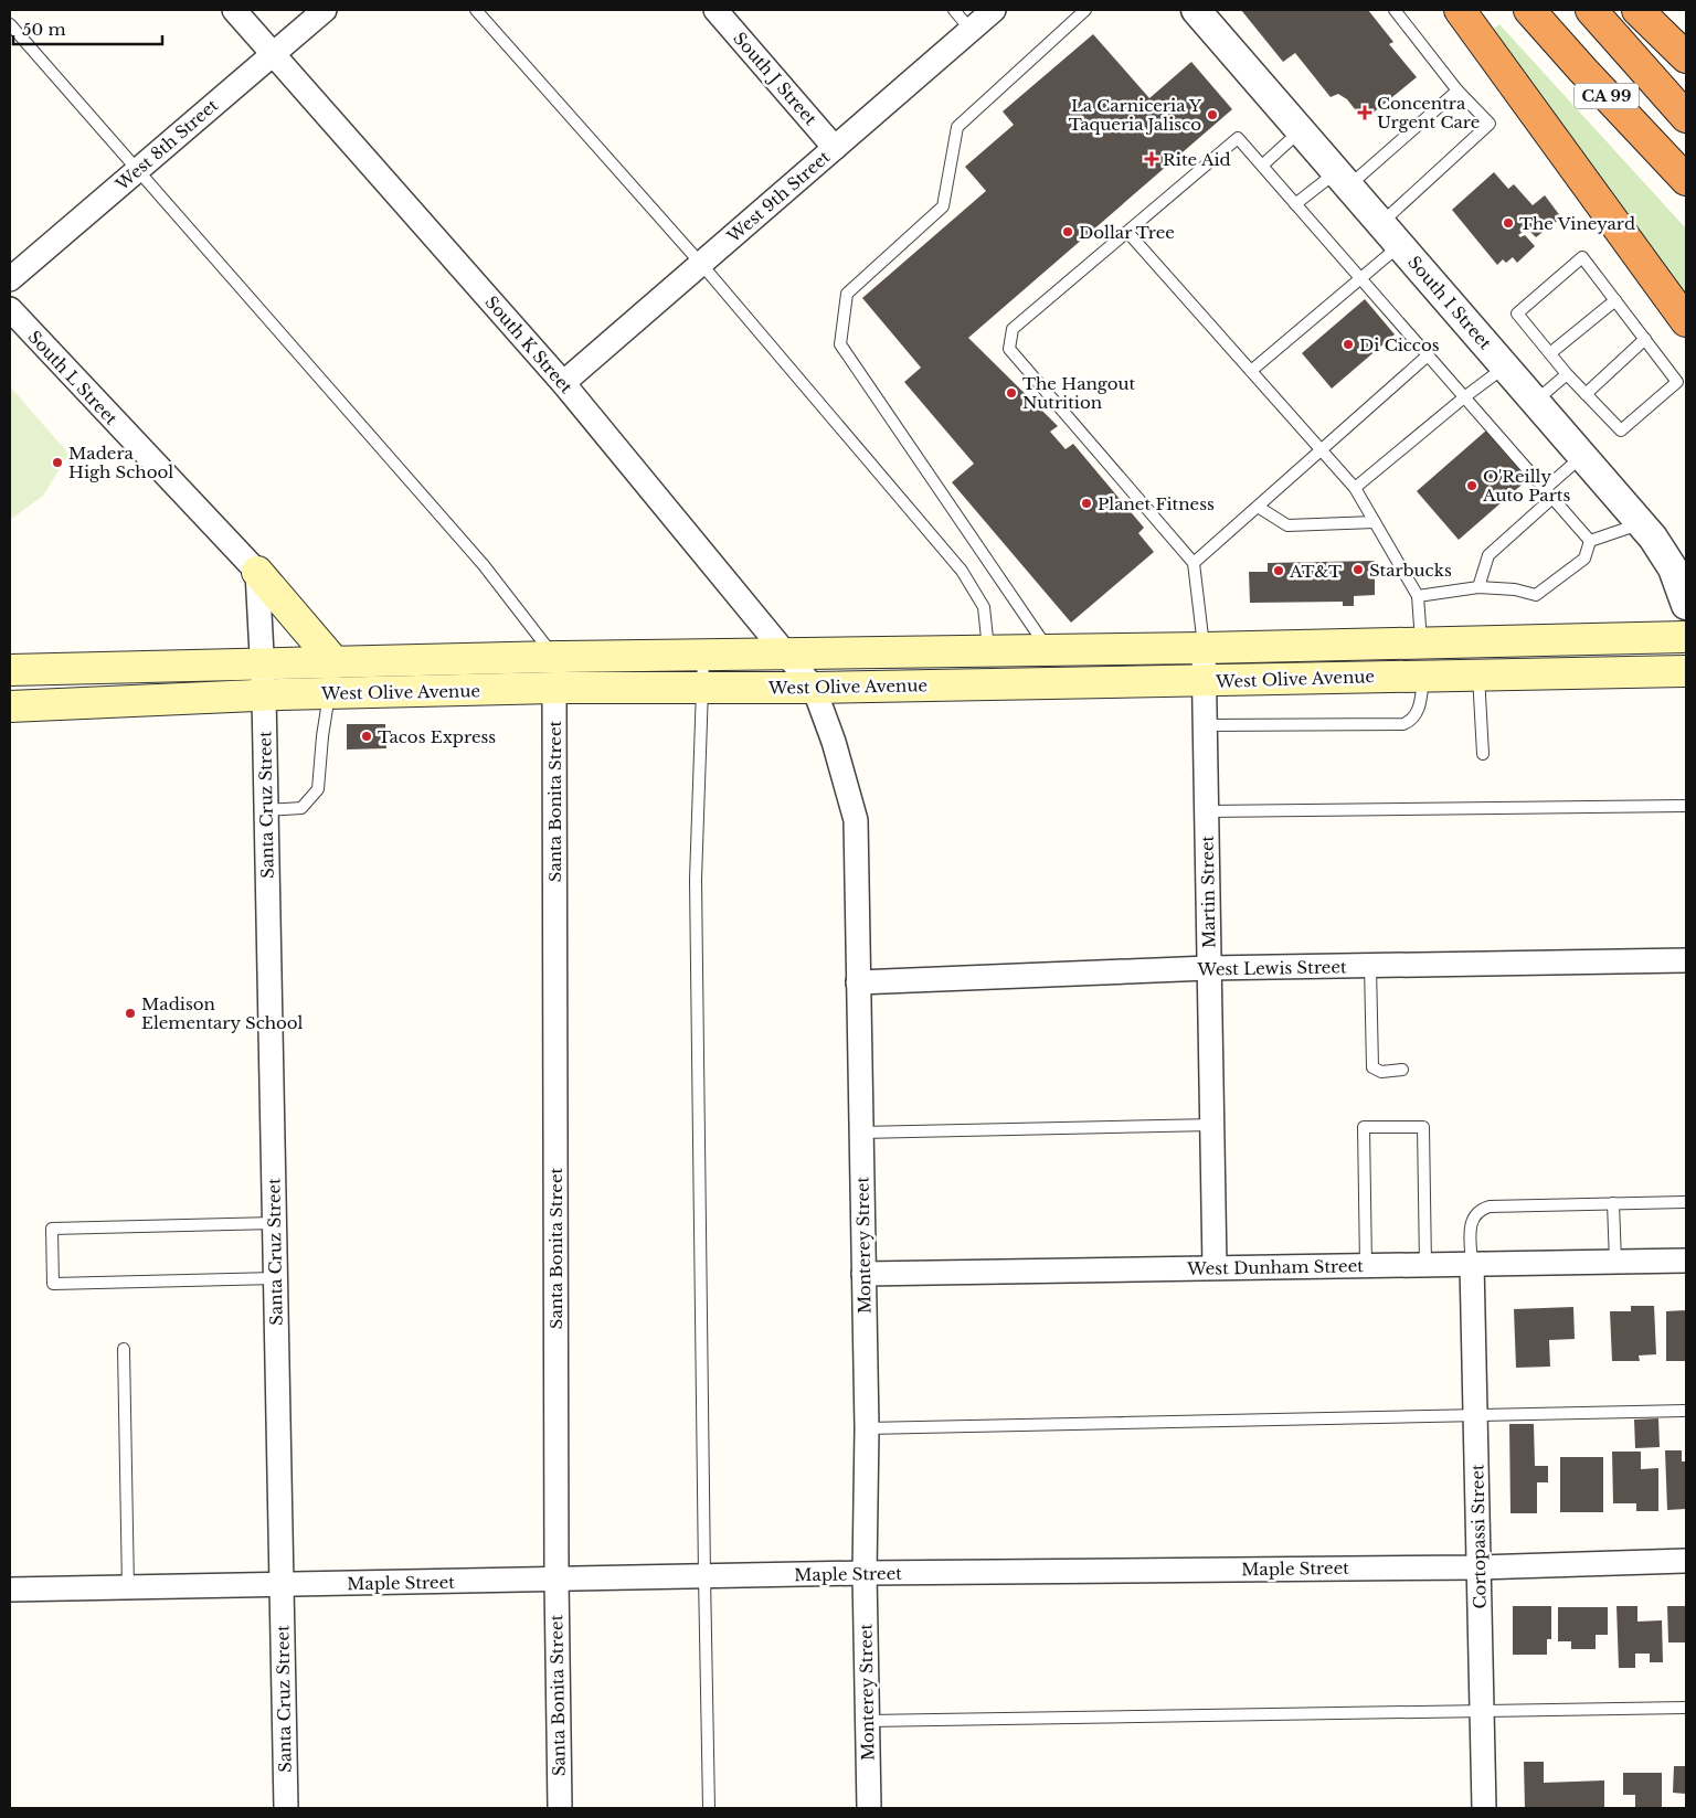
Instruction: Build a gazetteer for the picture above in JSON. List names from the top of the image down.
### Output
{
  "streets": {
    "highway": ["CA 99"],
    "main road": ["West Olive Avenue"],
    "street": [
      "South J Street",
      "West 8th Street",
      "West 9th Street",
      "South I Street",
      "South K Street",
      "South L Street",
      "Santa Bonita Street",
      "Santa Cruz Street",
      "Martin Street",
      "West Lewis Street",
      "Monterey Street",
      "West Dunham Street",
      "Cortopassi Street",
      "Maple Street"
    ]
  },
  "crossings": [
    ["South J Street", "West 9th Street"],
    ["West 8th Street", "South K Street"],
    ["West 9th Street", "South K Street"],
    ["South K Street", "West Olive Avenue"],
    ["South K Street", "Monterey Street"],
    ["West Olive Avenue", "Santa Bonita Street"],
    ["West Olive Avenue", "Santa Cruz Street"],
    ["West Olive Avenue", "Martin Street"],
    ["West Olive Avenue", "Monterey Street"],
    ["Santa Bonita Street", "Maple Street"],
    ["Santa Cruz Street", "Maple Street"],
    ["Martin Street", "West Lewis Street"],
    ["Martin Street", "West Dunham Street"],
    ["West Lewis Street", "Monterey Street"],
    ["Monterey Street", "West Dunham Street"],
    ["Monterey Street", "Maple Street"],
    ["West Dunham Street", "Cortopassi Street"],
    ["Cortopassi Street", "Maple Street"]
  ],
  "places": {
    "health": ["Concentra Urgent Care", "Rite Aid"],
    "other": [
      "La Carniceria Y Taqueria Jalisco",
      "The Vineyard",
      "Dollar Tree",
      "Di Ciccos",
      "The Hangout Nutrition",
      "Madera High School",
      "O'Reilly Auto Parts",
      "Planet Fitness",
      "Starbucks",
      "AT&T",
      "Tacos Express",
      "Madison Elementary School"
    ]
  },
  "scale_bar": "50 m"
}
